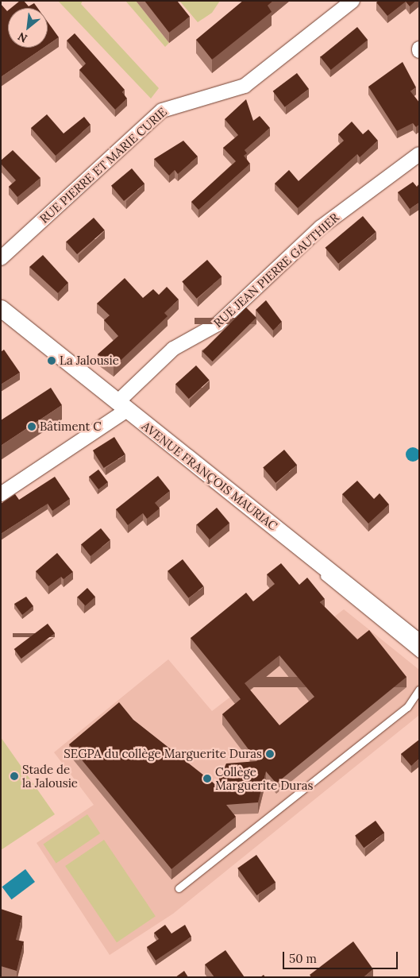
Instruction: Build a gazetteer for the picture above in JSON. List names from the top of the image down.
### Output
{
  "streets": {
    "street": ["RUE PIERRE ET MARIE CURIE", "RUE JEAN PIERRE GAUTHIER", "AVENUE FRANÇOIS MAURIAC"]
  },
  "crossings": [
    ["RUE JEAN PIERRE GAUTHIER", "AVENUE FRANÇOIS MAURIAC"]
  ],
  "places": [
    "La Jalousie",
    "Bâtiment C",
    "SEGPA du collège Marguerite Duras",
    "Stade de la Jalousie",
    "Collège Marguerite Duras"
  ],
  "scale_bar": "50 m",
  "north": "bottom left"
}
